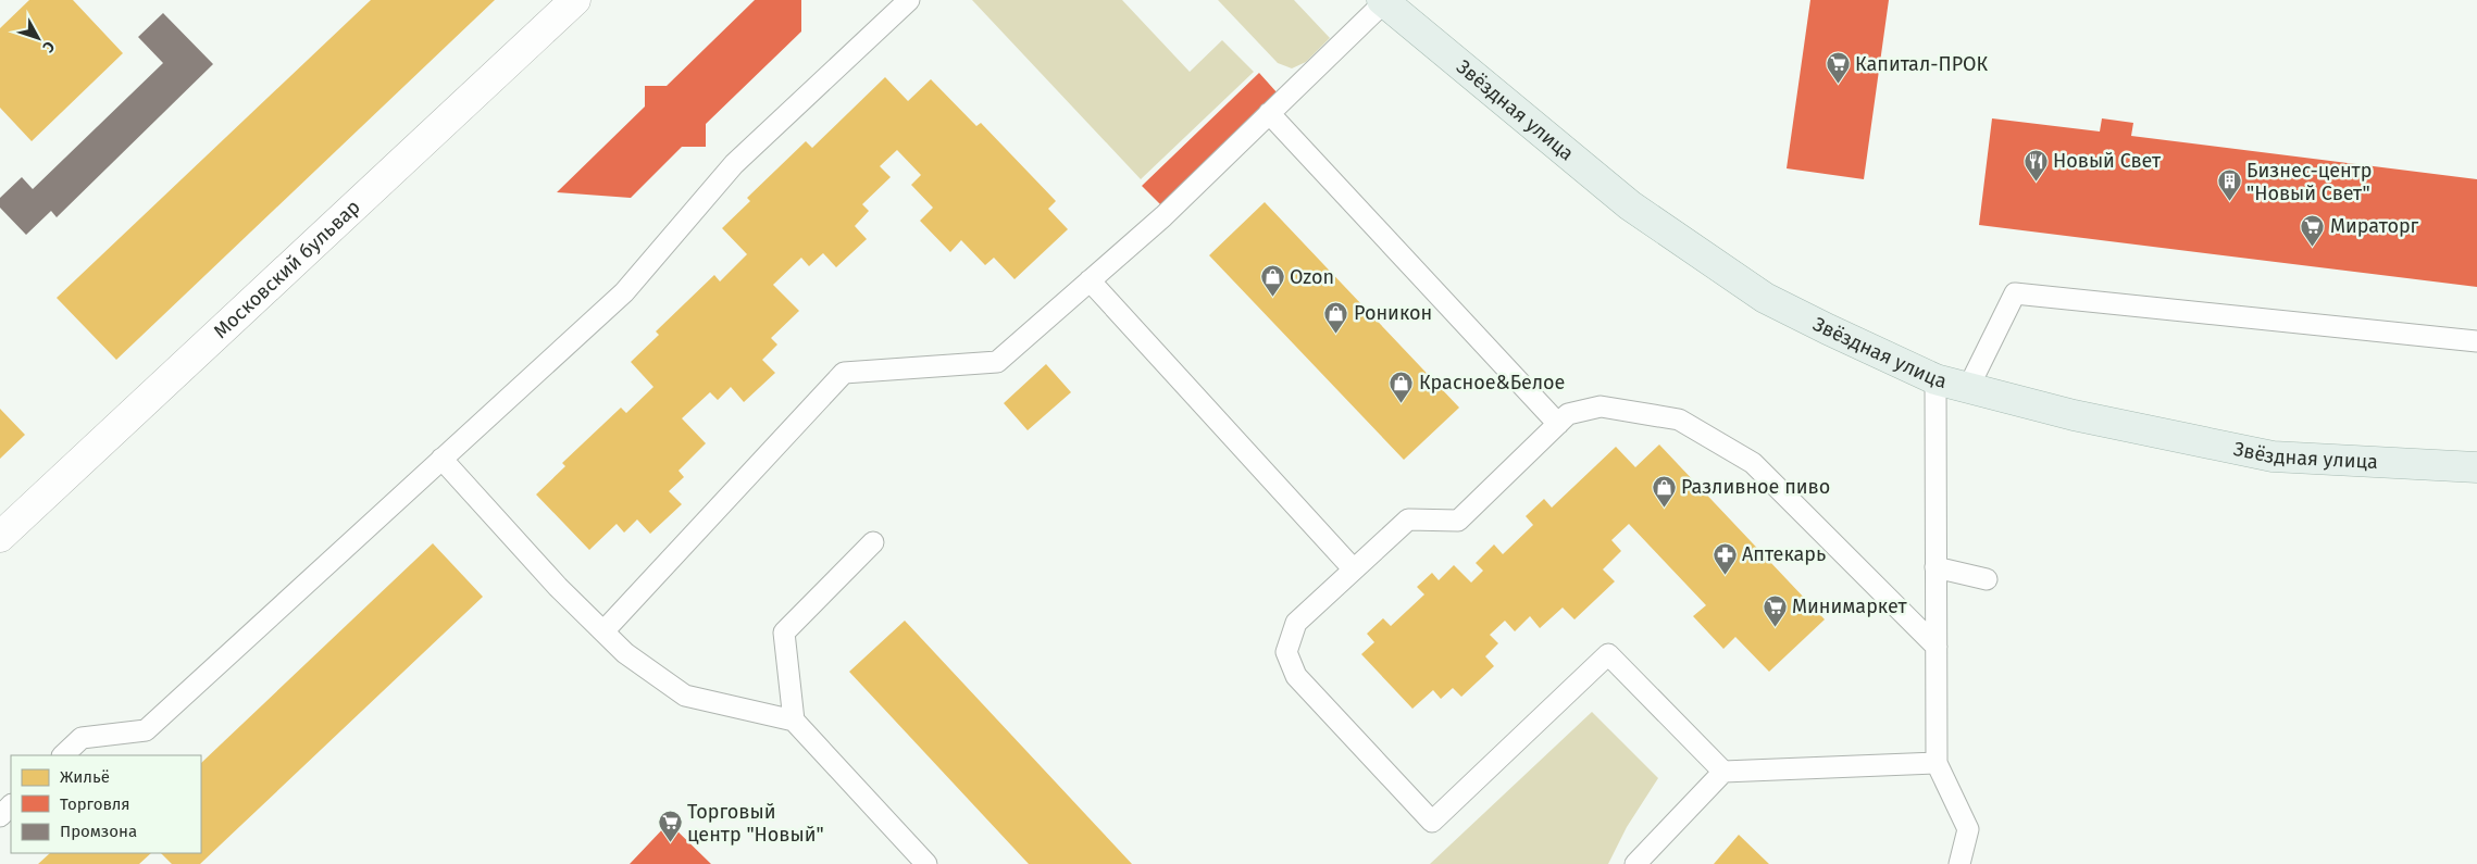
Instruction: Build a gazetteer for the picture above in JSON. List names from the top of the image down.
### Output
{
  "streets": {
    "main road": ["Звёздная улица"],
    "street": ["Московский бульвар"]
  },
  "places": {
    "supermarket": [
      "Капитал-ПРОК",
      "Мираторг",
      "Минимаркет",
      "Торговый центр \"Новый\""
    ],
    "restaurant": ["Новый Свет"],
    "building": ["Бизнес-центр \"Новый Свет\""],
    "shop": [
      "Ozon",
      "Роникон",
      "Красное&Белое",
      "Разливное пиво"
    ],
    "pharmacy": ["Аптекарь"]
  },
  "legend": ["Жильё", "Торговля", "Промзона"],
  "north": "bottom right"
}
